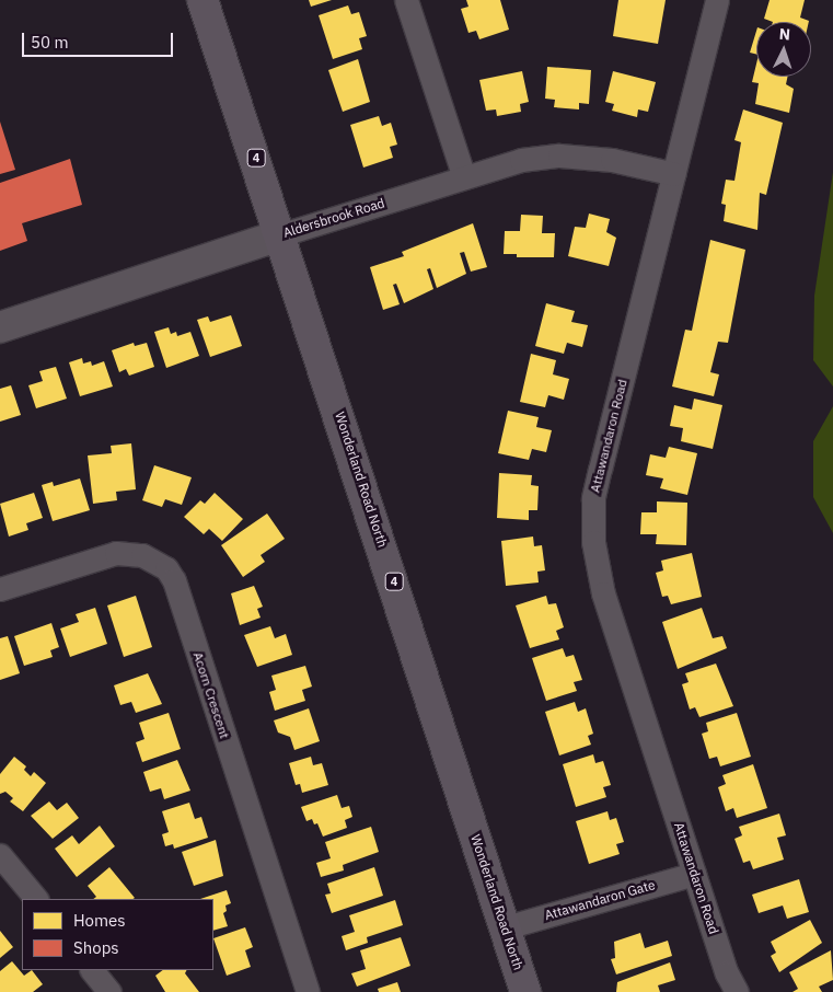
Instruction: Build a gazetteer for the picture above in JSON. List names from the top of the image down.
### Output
{
  "streets": {
    "main road": ["4", "Wonderland Road North"],
    "street": [
      "Aldersbrook Road",
      "Attawandaron Road",
      "Acorn Crescent",
      "Attawandaron Gate"
    ]
  },
  "crossings": [
    ["Aldersbrook Road", "Attawandaron Road"],
    ["Aldersbrook Road", "Wonderland Road North"],
    ["Attawandaron Road", "Attawandaron Gate"],
    ["Wonderland Road North", "Attawandaron Gate"]
  ],
  "legend": ["Homes", "Shops"],
  "scale_bar": "50 m",
  "north": "top"
}
